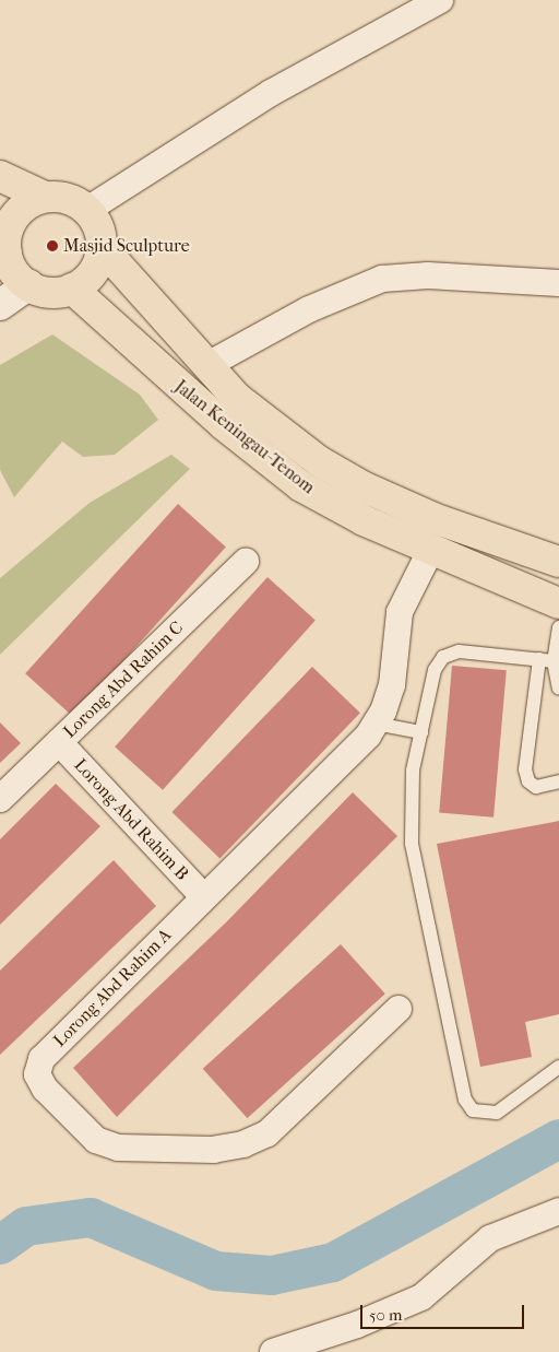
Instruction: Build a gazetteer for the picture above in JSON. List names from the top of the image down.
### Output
{
  "streets": {
    "main road": ["Jalan Keningau-Tenom"],
    "street": ["Lorong Abd Rahim C", "Lorong Abd Rahim B", "Lorong Abd Rahim A"]
  },
  "crossings": [
    ["Jalan Keningau-Tenom", "Lorong Abd Rahim A"],
    ["Lorong Abd Rahim C", "Lorong Abd Rahim B"],
    ["Lorong Abd Rahim B", "Lorong Abd Rahim A"]
  ],
  "places": ["Masjid Sculpture"],
  "scale_bar": "50 m"
}
